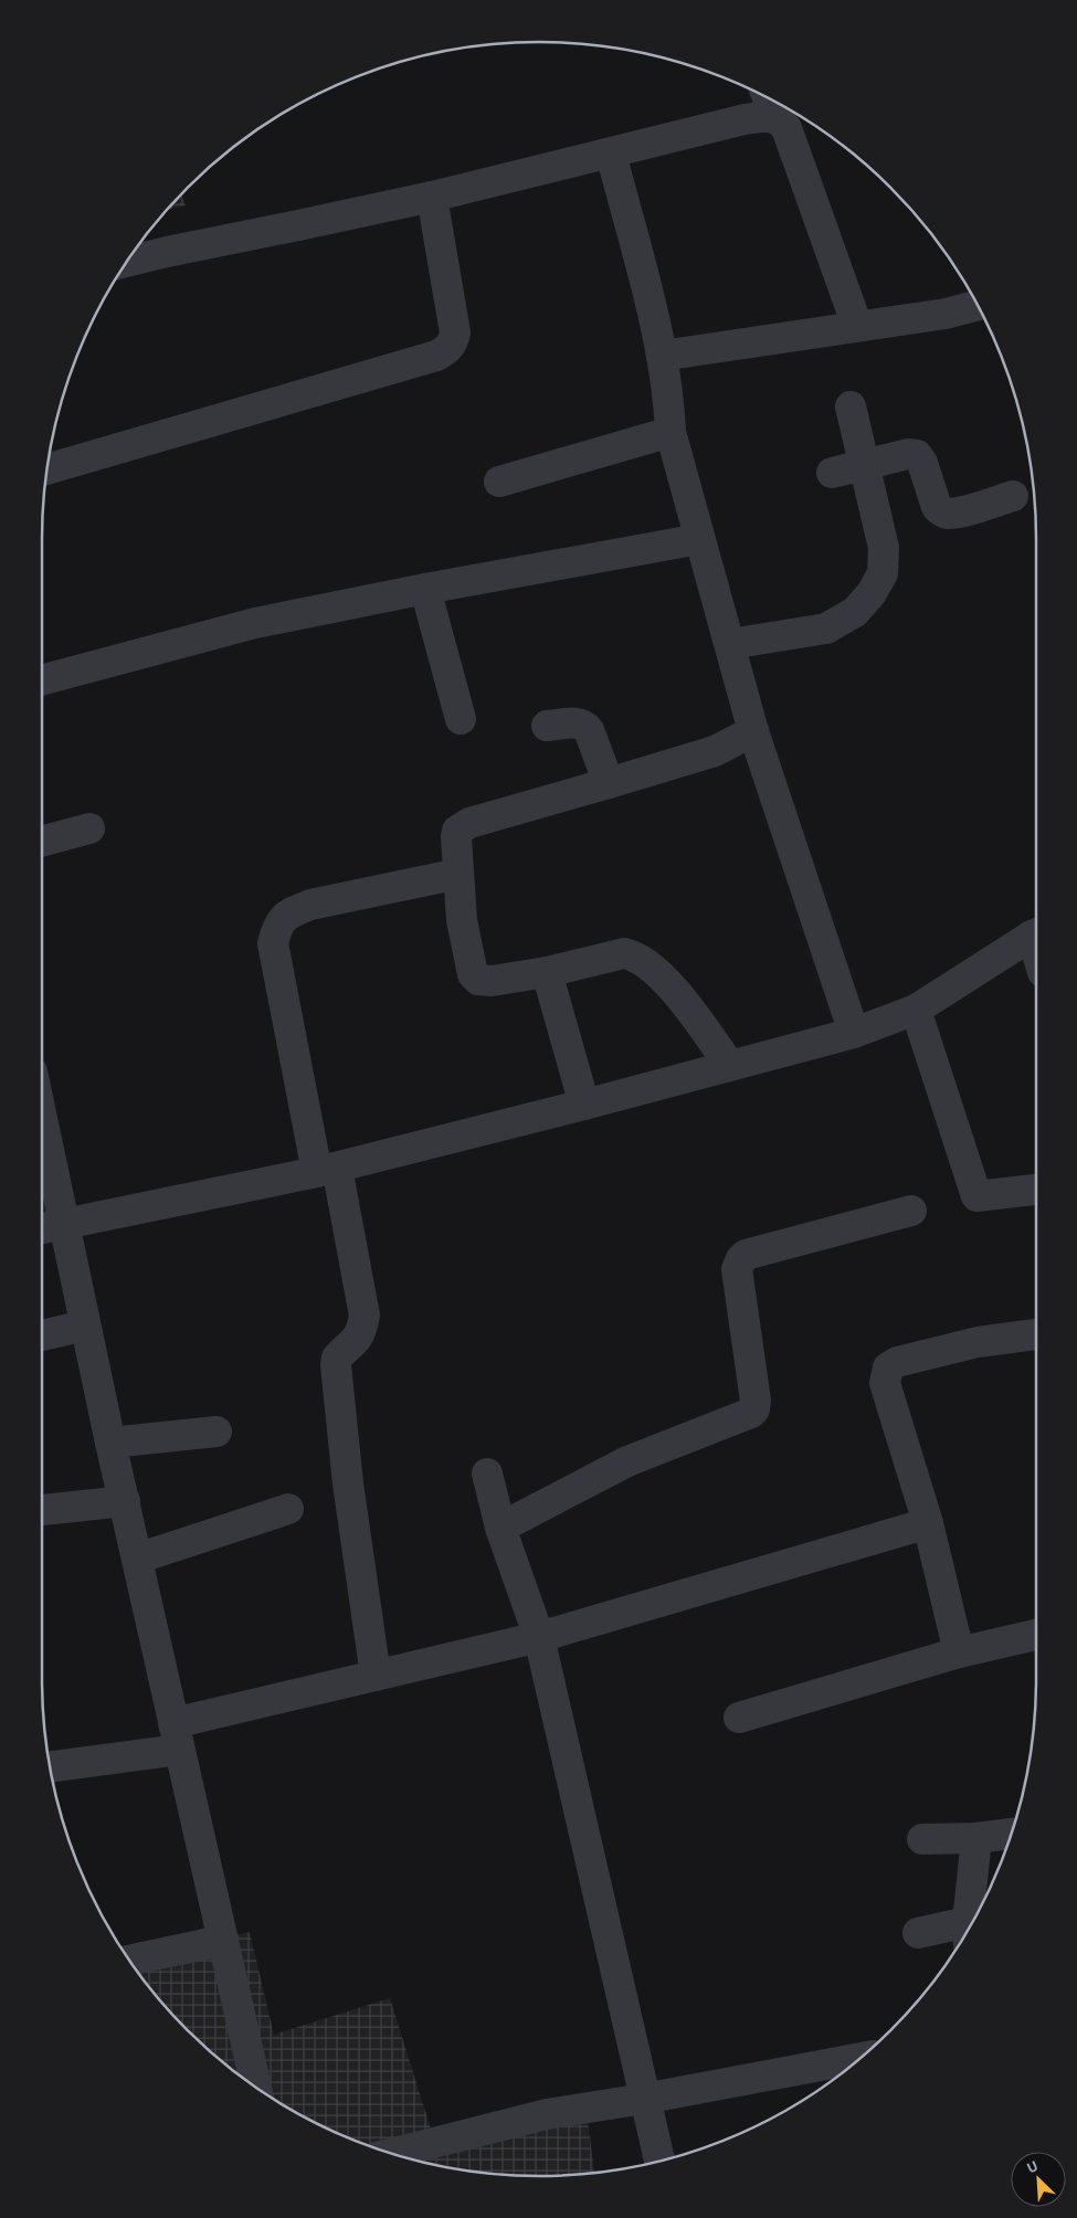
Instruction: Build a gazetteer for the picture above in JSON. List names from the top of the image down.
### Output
{
  "north": "top left"
}
